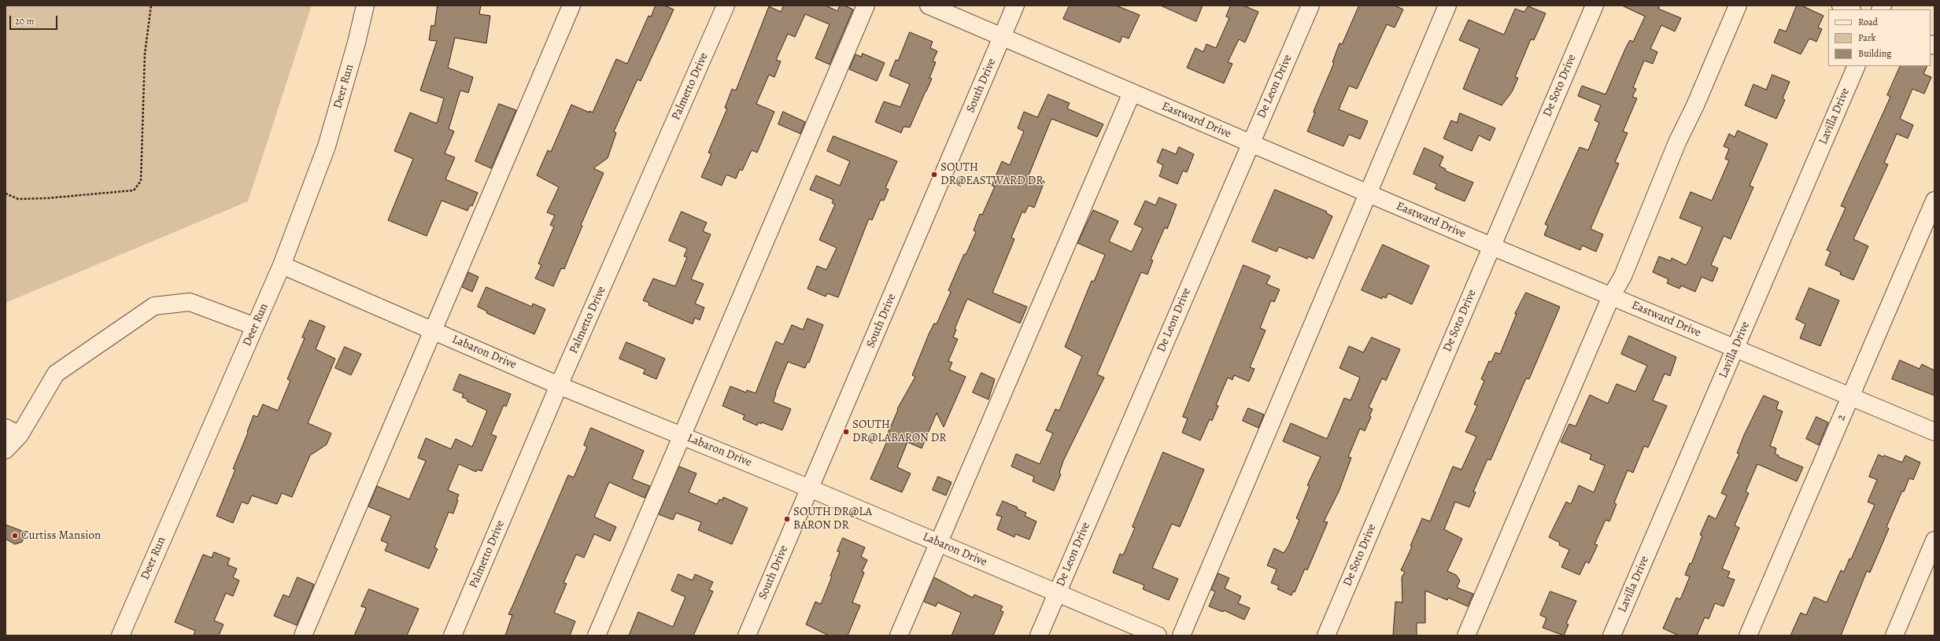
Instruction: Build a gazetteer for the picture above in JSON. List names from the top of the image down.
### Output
{
  "streets": {
    "street": [
      "South Drive",
      "De Soto Drive",
      "Deer Run",
      "Palmetto Drive",
      "De Leon Drive",
      "Lavilla Drive",
      "Eastward Drive",
      "Labaron Drive",
      "2"
    ]
  },
  "crossings": [
    ["South Drive", "Eastward Drive"],
    ["South Drive", "Labaron Drive"],
    ["De Soto Drive", "Eastward Drive"],
    ["Deer Run", "Labaron Drive"],
    ["Palmetto Drive", "Labaron Drive"],
    ["De Leon Drive", "Eastward Drive"],
    ["De Leon Drive", "Labaron Drive"],
    ["Lavilla Drive", "Eastward Drive"],
    ["Eastward Drive", "2"]
  ],
  "places": [
    "SOUTH DR@EASTWARD DR",
    "SOUTH DR@LABARON DR",
    "SOUTH DR@LA BARON DR",
    "Curtiss Mansion"
  ],
  "legend": ["Road", "Park", "Building"],
  "scale_bar": "20 m"
}
